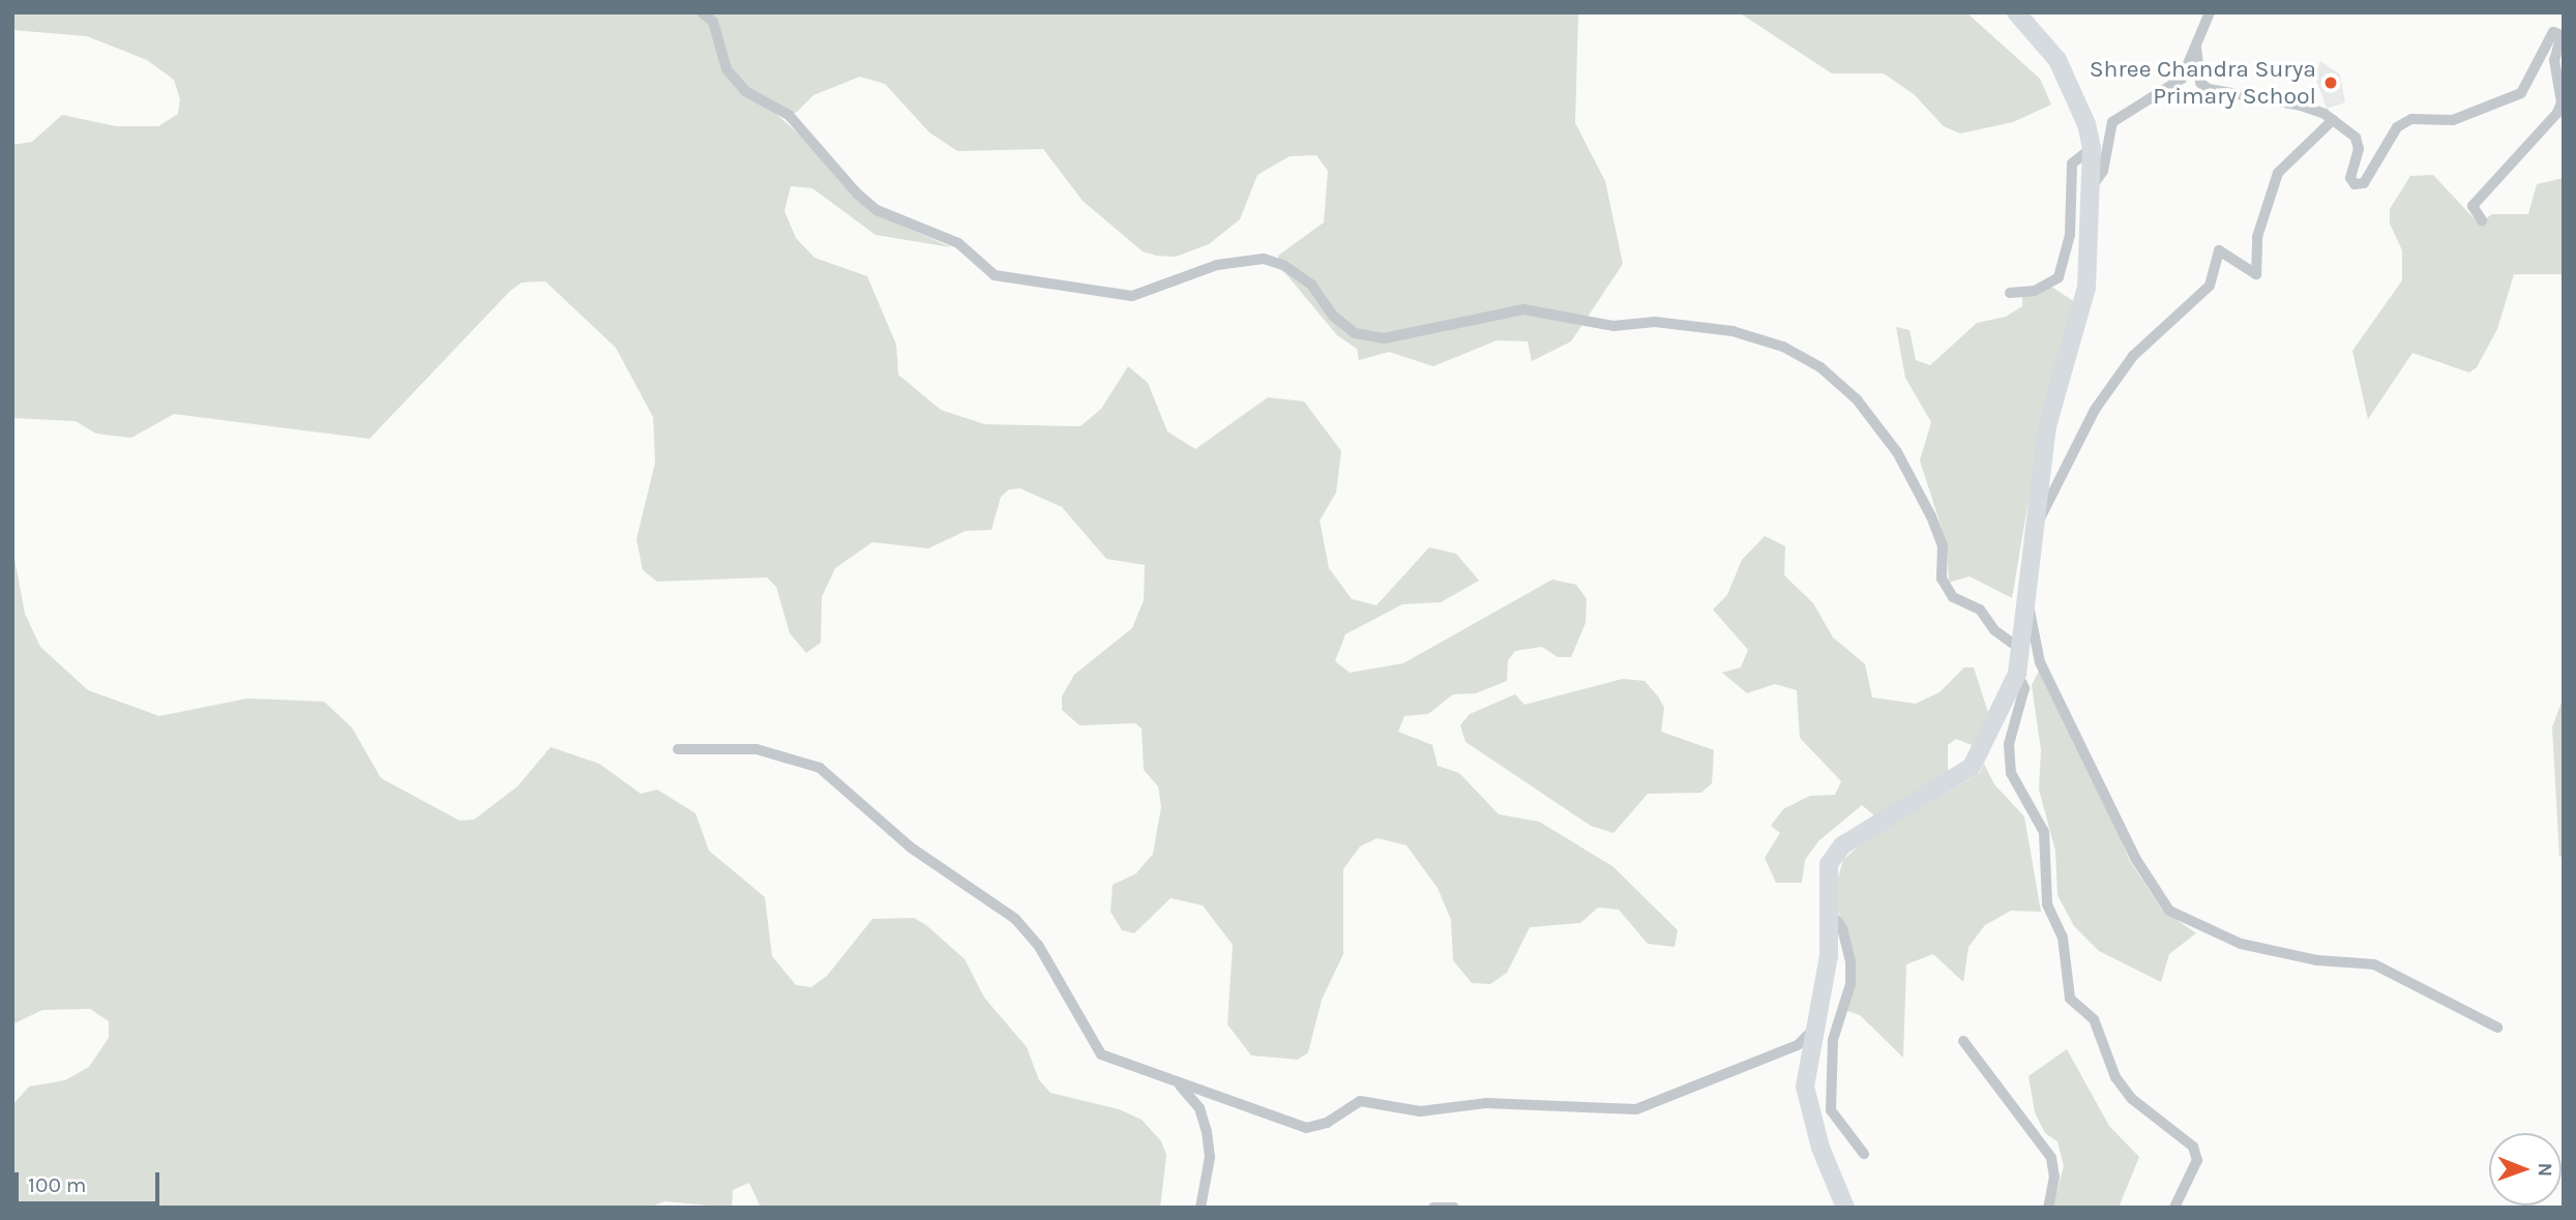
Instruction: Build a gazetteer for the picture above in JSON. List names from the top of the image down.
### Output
{
  "places": ["Shree Chandra Surya Primary School"],
  "scale_bar": "100 m",
  "north": "right"
}
